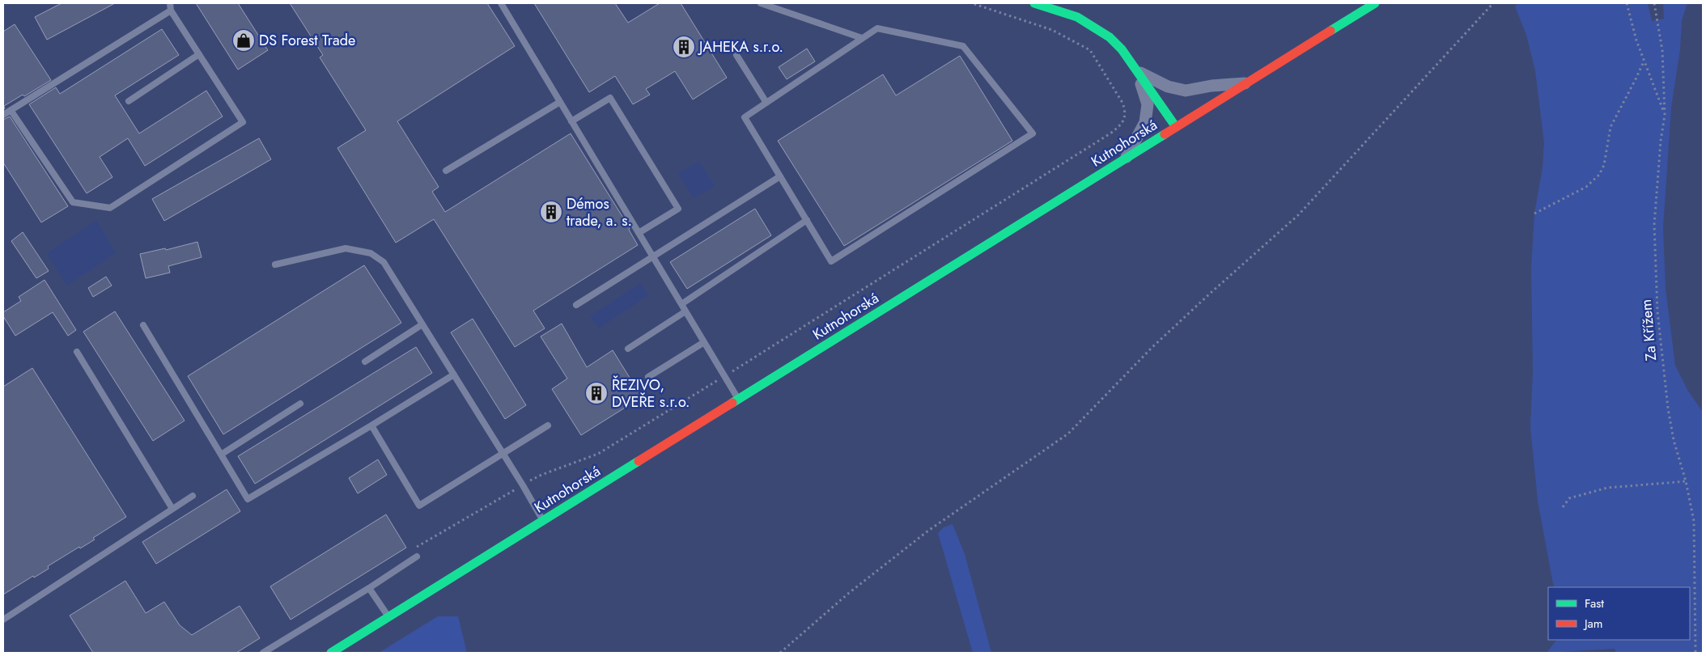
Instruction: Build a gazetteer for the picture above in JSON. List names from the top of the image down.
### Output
{
  "streets": {
    "main road": ["Kutnohorská"],
    "path": ["Za Křížem"]
  },
  "places": {
    "shop": ["DS Forest Trade"],
    "building": ["JAHEKA s.r.o.", "Démos trade, a. s.", "ŘEZIVO, DVEŘE s.r.o."]
  },
  "legend": ["Fast", "Jam"]
}
